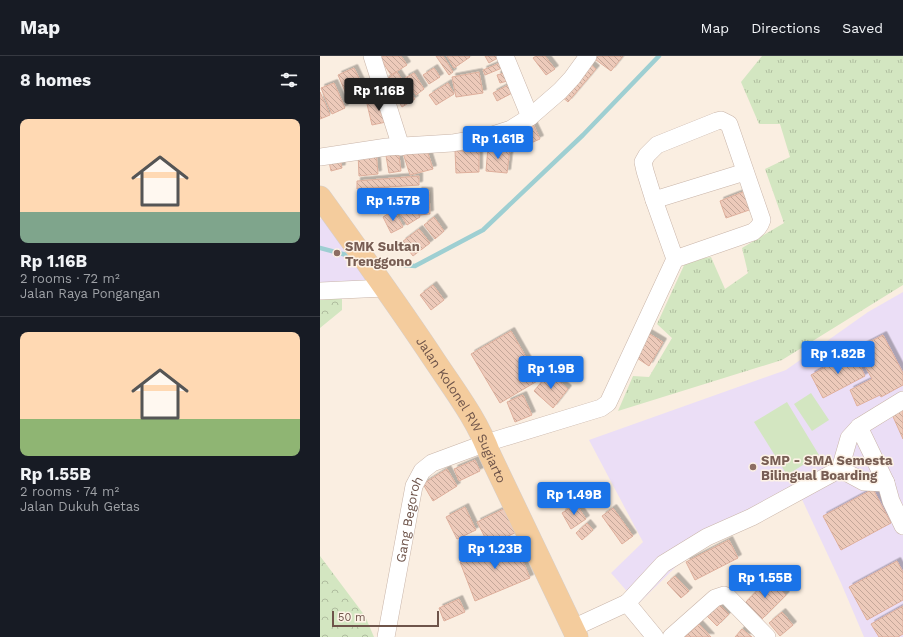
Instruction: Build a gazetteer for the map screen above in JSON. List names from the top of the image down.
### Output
{
  "streets": {
    "main road": ["Jalan Kolonel RW Sugiarto"],
    "street": ["Gang Begoroh"]
  },
  "crossings": [
    ["Jalan Kolonel RW Sugiarto", "Gang Begoroh"]
  ],
  "places": ["SMK Sultan Trenggono", "SMP - SMA Semesta Bilingual Boarding"],
  "scale_bar": "50 m",
  "page": {
    "header": "Map",
    "nav": ["Map", "Directions", "Saved"],
    "heading": "8 homes",
    "price": [
      "Rp 1.16B",
      "Rp 1.61B",
      "Rp 1.57B",
      "Rp 1.82B",
      "Rp 1.9B",
      "Rp 1.49B",
      "Rp 1.23B",
      "Rp 1.55B"
    ],
    "list": [
      {
        "name": "Rp 1.16B",
        "note": "2 rooms · 72 m² · Jalan Raya Pongangan"
      },
      {
        "name": "Rp 1.55B",
        "note": "2 rooms · 74 m² · Jalan Dukuh Getas"
      }
    ],
    "scale": "50 m"
  }
}
